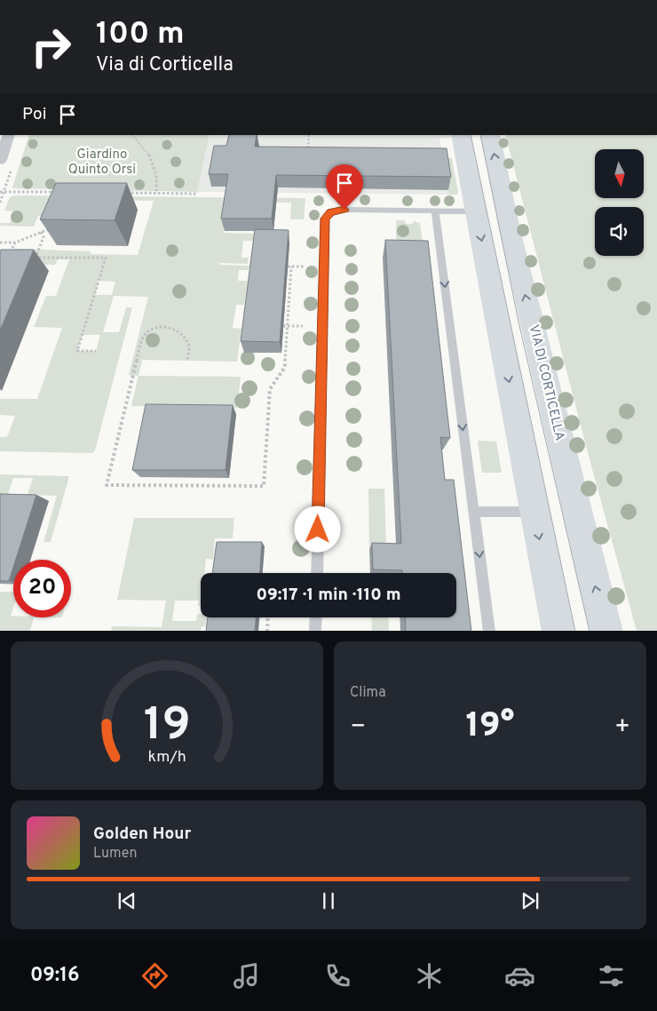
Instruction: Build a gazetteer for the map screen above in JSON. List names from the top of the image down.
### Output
{
  "streets": {
    "main road": ["VIA DI CORTICELLA"]
  },
  "parks": ["Giardino Quinto Orsi"],
  "north": "bottom",
  "page": {
    "turn": ["100 m", "Via di Corticella"],
    "then": "Poi",
    "limit": "20",
    "trip": "09:17 · 1 min · 110 m",
    "tile": "Clima",
    "heat": ["−", "19°", "+"],
    "song": ["Golden Hour", "Lumen"],
    "tabs": "09:16",
    "gauge": ["19", "km/h"]
  }
}
